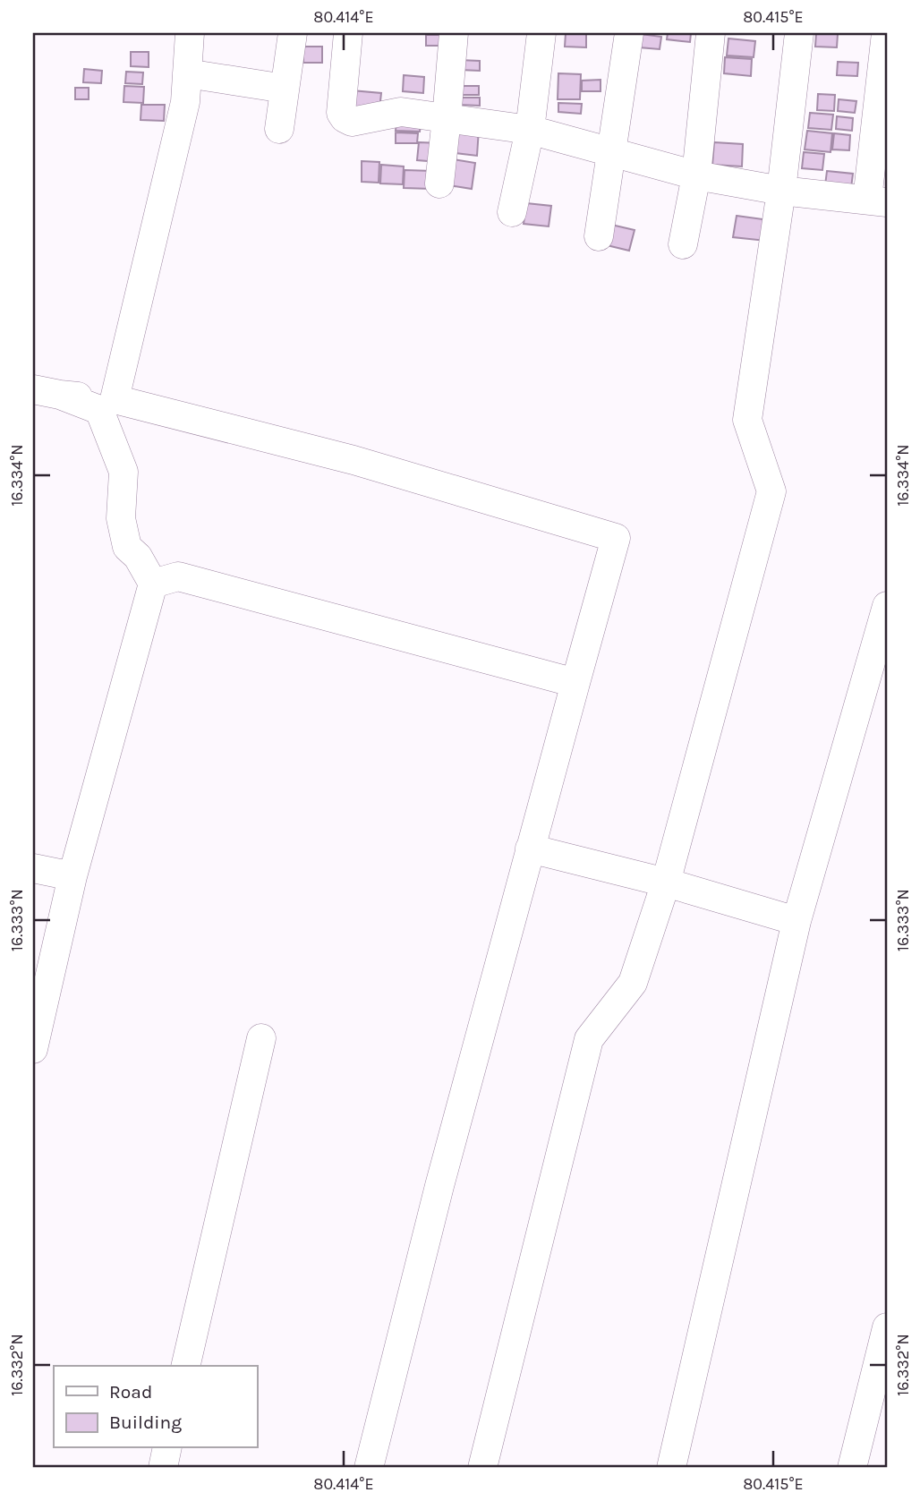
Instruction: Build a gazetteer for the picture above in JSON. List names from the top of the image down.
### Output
{
  "legend": ["Road", "Building"],
  "coordinates": [
    "80.414°E",
    "80.415°E",
    "16.334°N",
    "16.333°N",
    "16.332°N"
  ]
}
